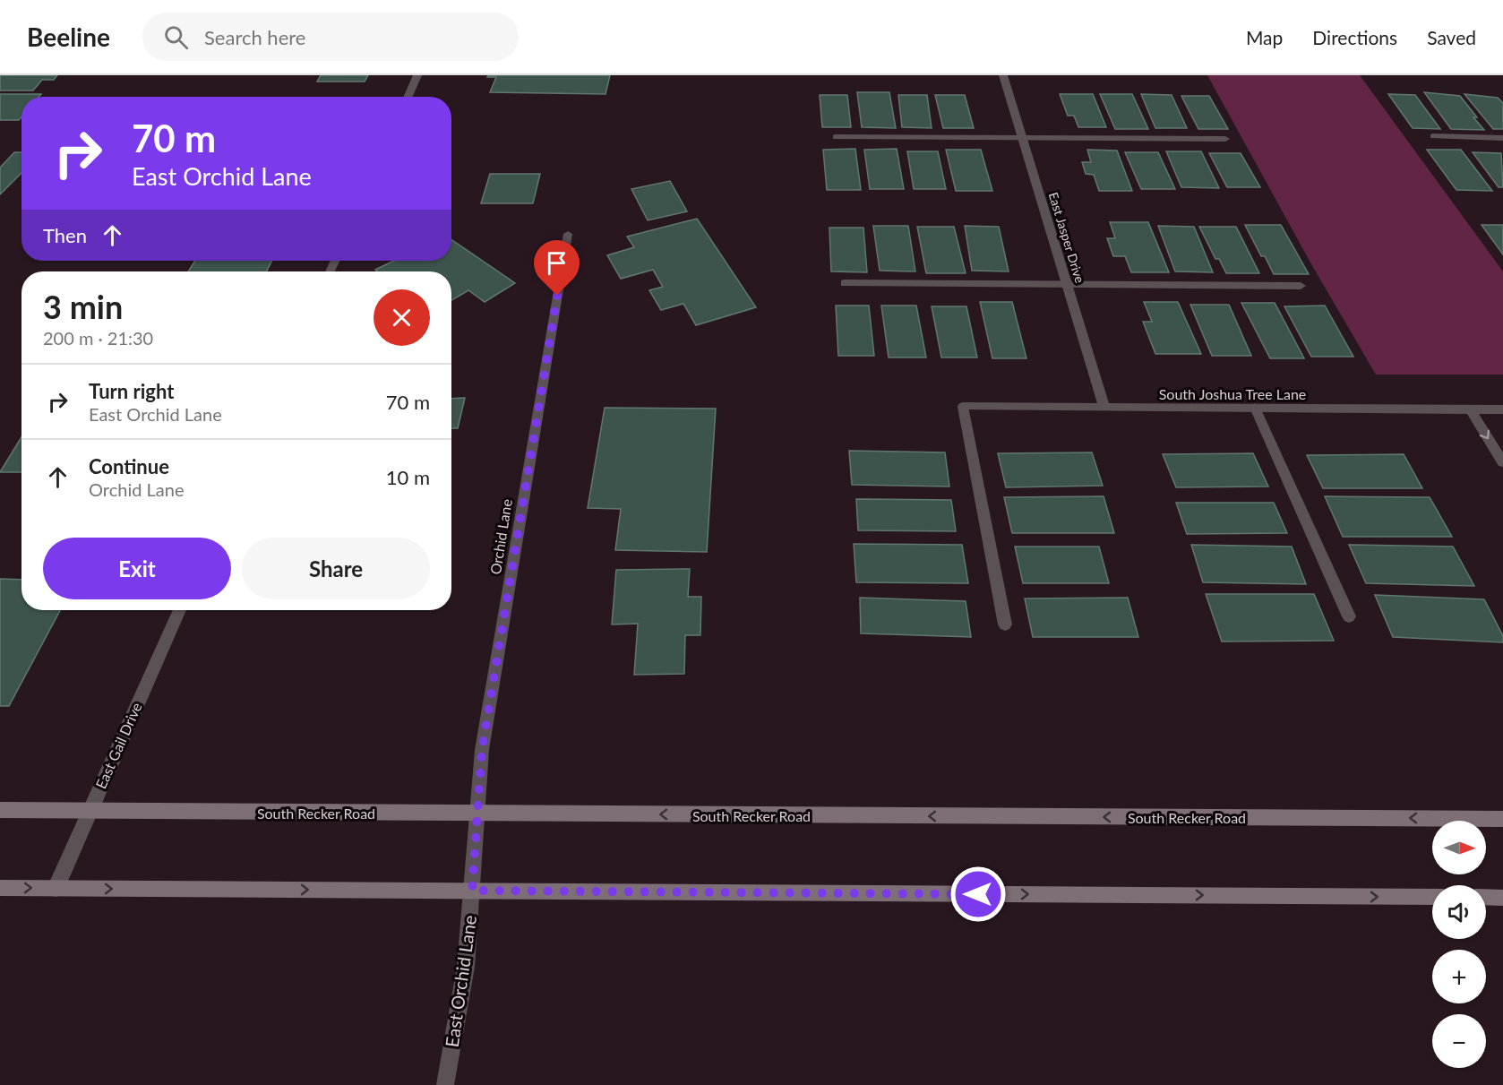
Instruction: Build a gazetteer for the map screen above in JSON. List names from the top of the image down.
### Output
{
  "streets": {
    "main road": ["South Recker Road"],
    "street": [
      "East Jasper Drive",
      "South Joshua Tree Lane",
      "Orchid Lane",
      "East Gail Drive",
      "East Orchid Lane"
    ]
  },
  "crossings": [
    ["East Jasper Drive", "South Joshua Tree Lane"],
    ["Orchid Lane", "South Recker Road"],
    ["Orchid Lane", "East Orchid Lane"],
    ["East Gail Drive", "South Recker Road"]
  ],
  "north": "right",
  "page": {
    "header": "Beeline",
    "search": "Search here",
    "nav": ["Map", "Directions", "Saved"],
    "turn": ["70 m", "East Orchid Lane"],
    "then": "Then",
    "heading": ["3 min", "200 m · 21:30"],
    "list": [
      {
        "name": "Turn right",
        "note": "East Orchid Lane",
        "value": "70 m"
      },
      {
        "name": "Continue",
        "note": "Orchid Lane",
        "value": "10 m"
      }
    ],
    "buttons": ["Exit", "Share"],
    "map_buttons": ["+", "−"]
  }
}
